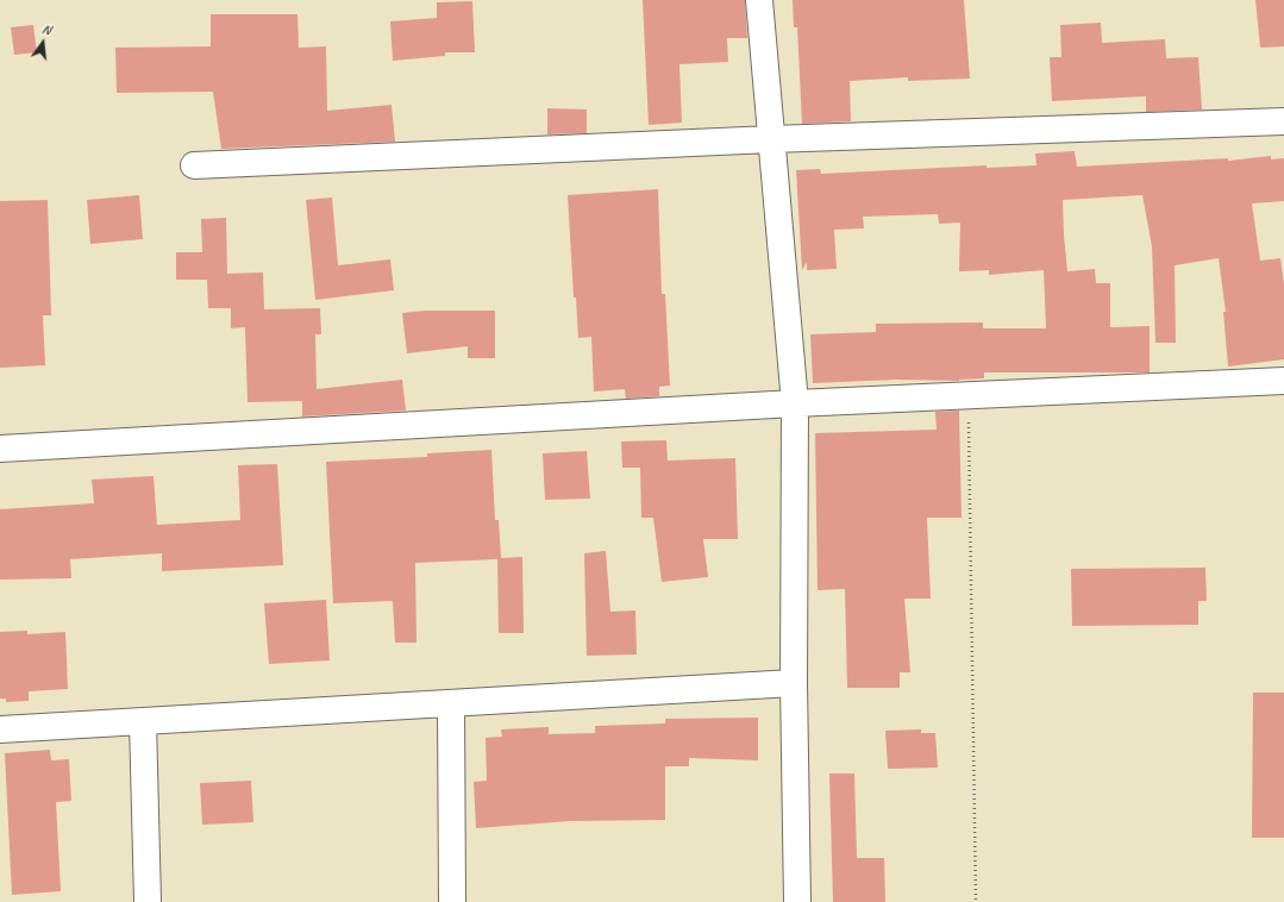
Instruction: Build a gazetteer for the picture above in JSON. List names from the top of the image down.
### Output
{
  "north": "top"
}
